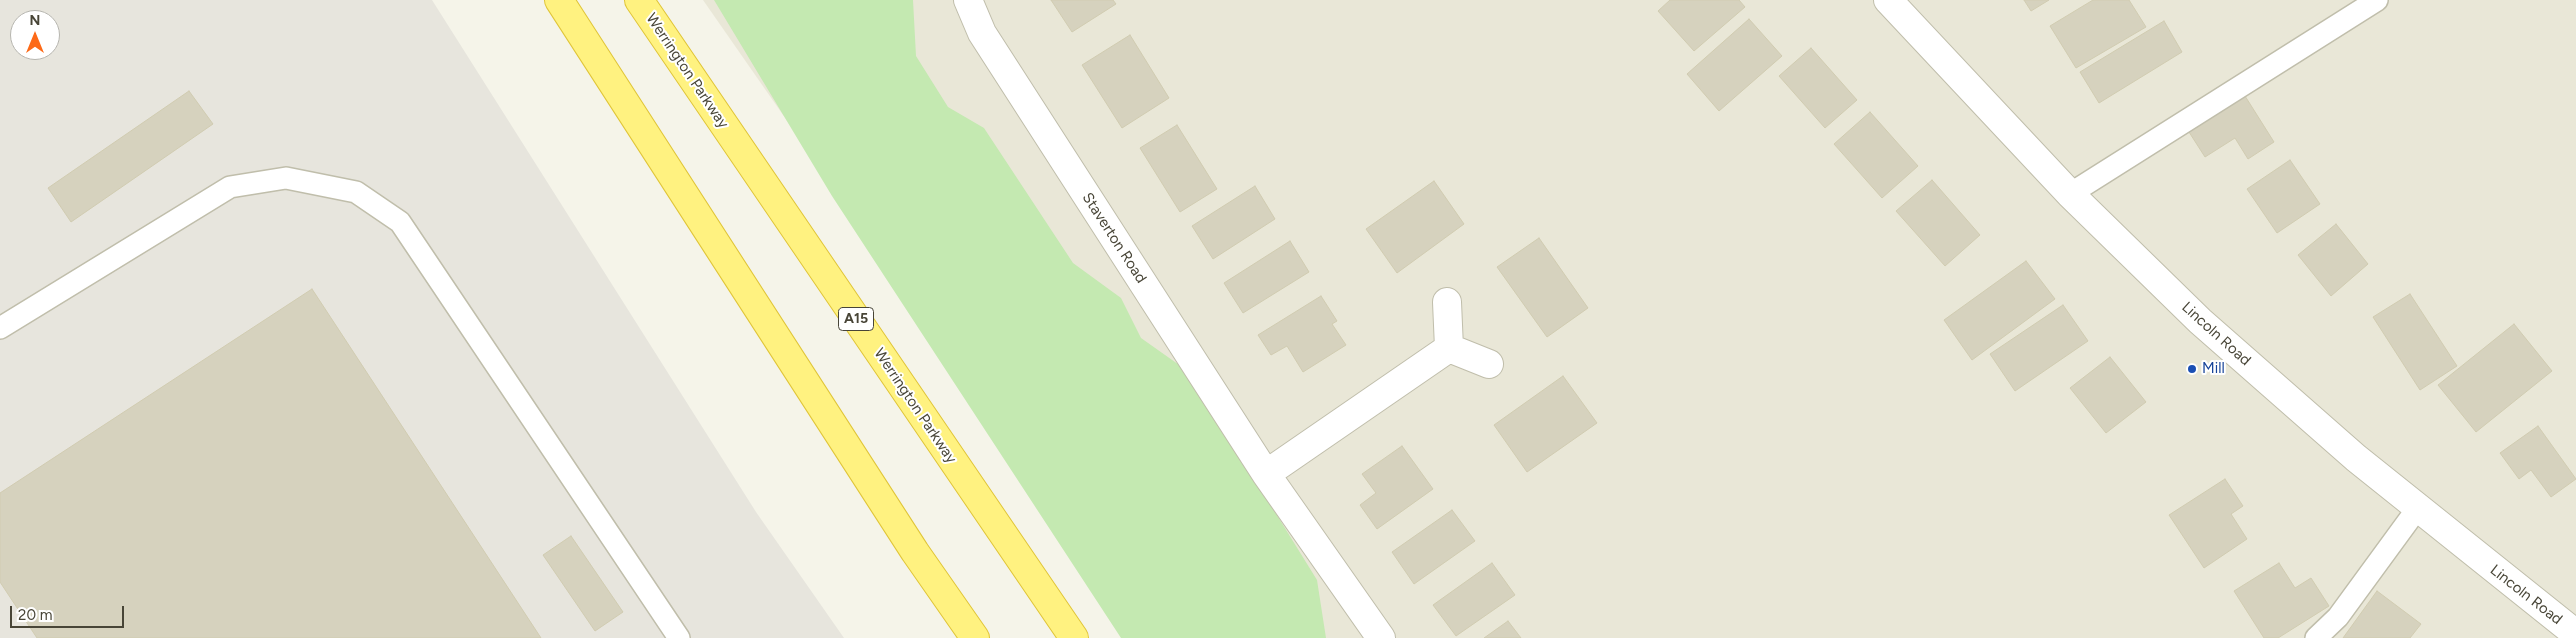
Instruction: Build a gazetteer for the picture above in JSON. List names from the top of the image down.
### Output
{
  "streets": {
    "highway": ["Werrington Parkway", "A15"],
    "street": ["Staverton Road", "Lincoln Road"]
  },
  "places": ["Mill"],
  "scale_bar": "20 m",
  "north": "top"
}
